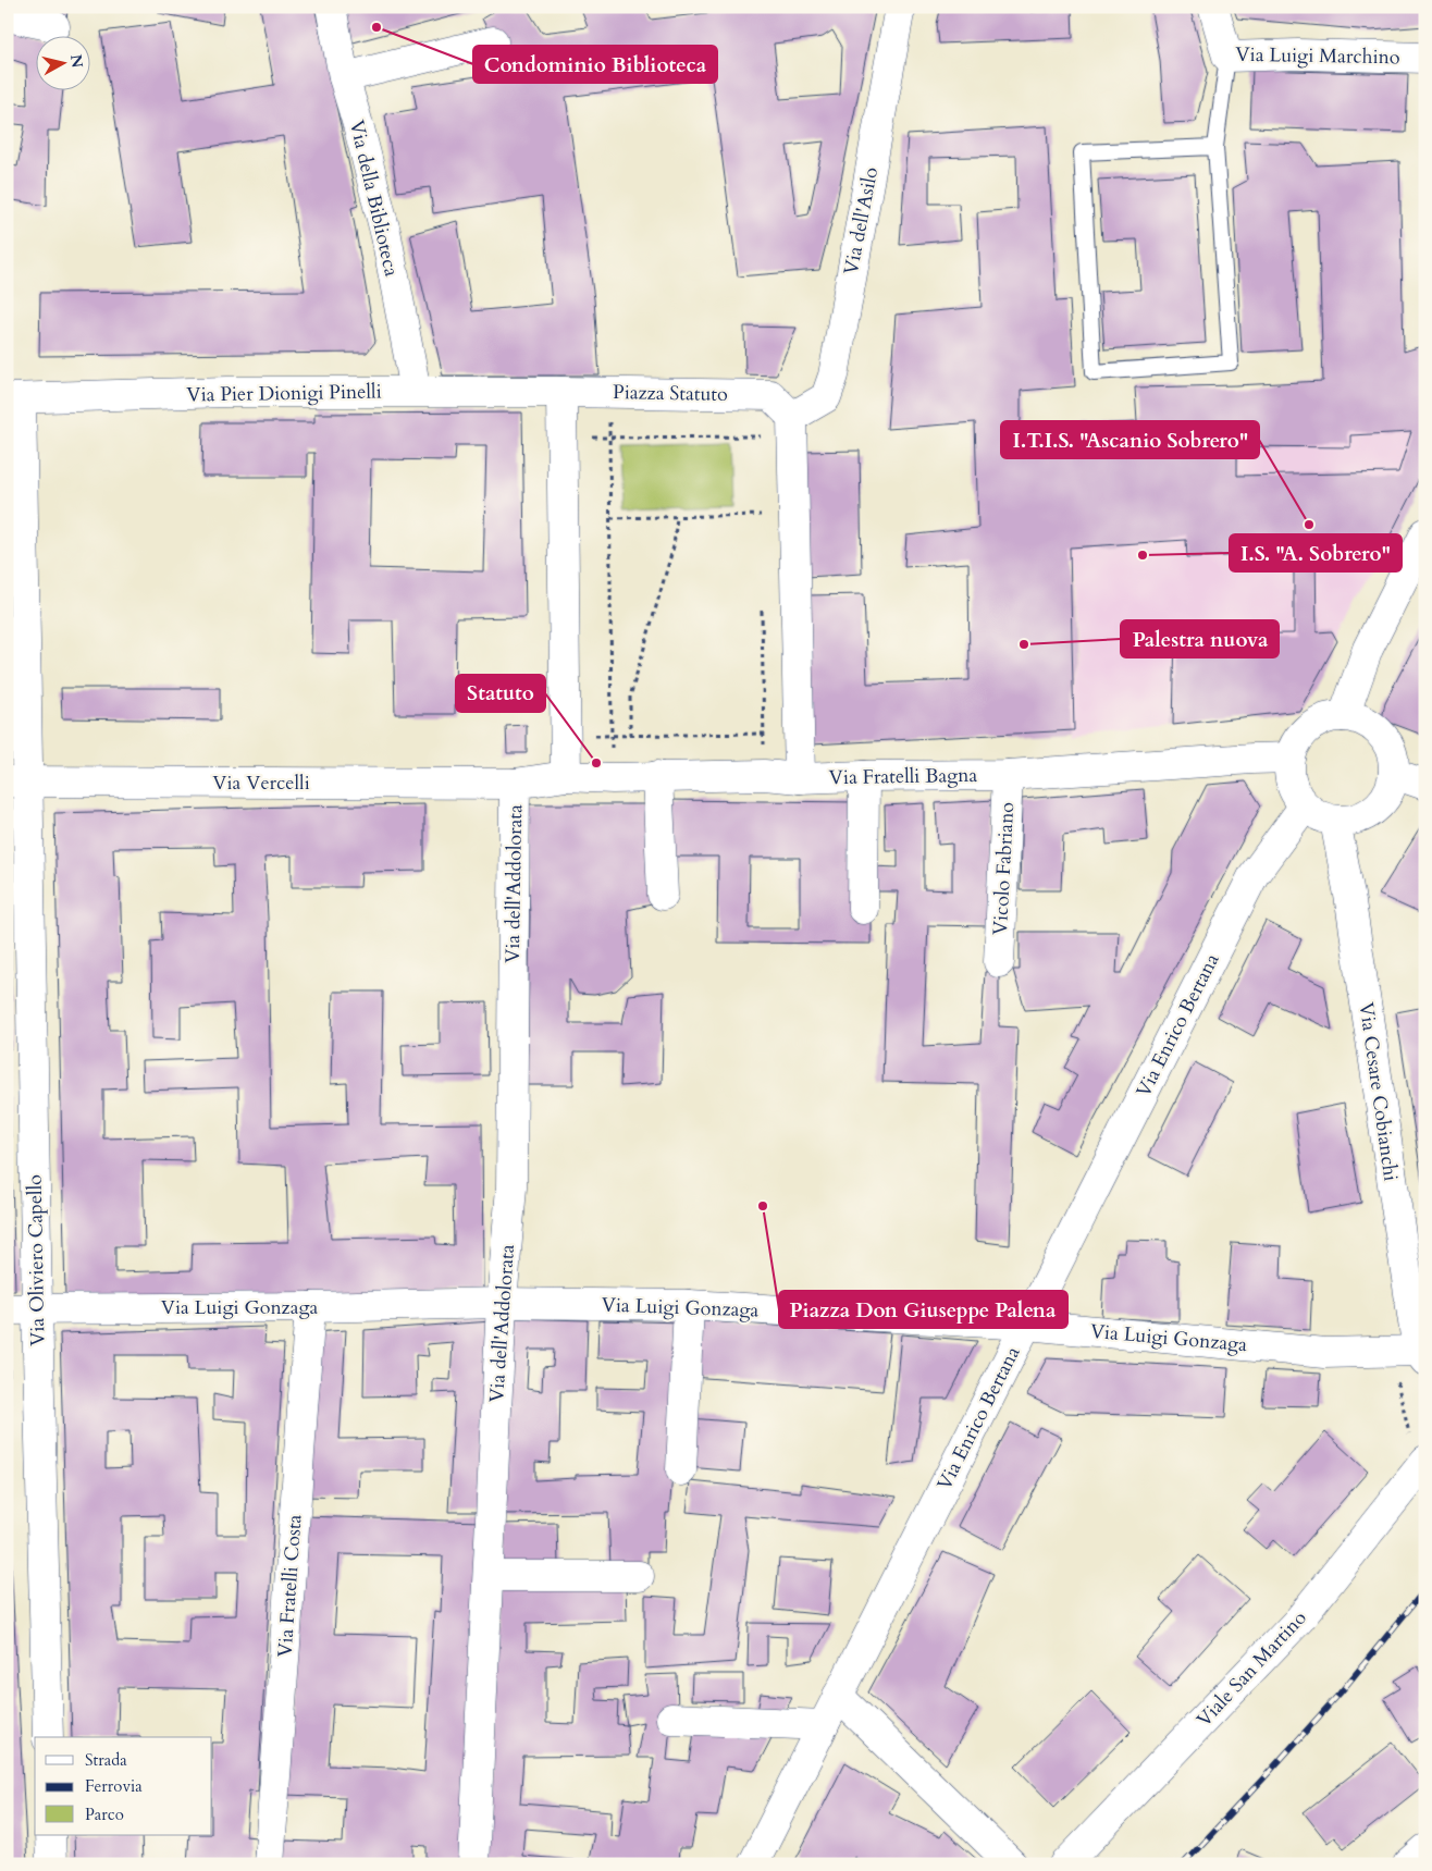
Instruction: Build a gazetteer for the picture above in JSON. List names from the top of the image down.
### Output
{
  "streets": {
    "street": [
      "Via Luigi Marchino",
      "Via della Biblioteca",
      "Via dell'Asilo",
      "Via Pier Dionigi Pinelli",
      "Piazza Statuto",
      "Via Fratelli Bagna",
      "Via Vercelli",
      "Vicolo Fabriano",
      "Via dell'Addolorata",
      "Via Enrico Bertana",
      "Via Cesare Cobianchi",
      "Via Oliviero Capello",
      "Via Luigi Gonzaga",
      "Via Fratelli Costa",
      "Viale San Martino"
    ]
  },
  "crossings": [
    ["Via della Biblioteca", "Via Pier Dionigi Pinelli"],
    ["Via dell'Asilo", "Piazza Statuto"],
    ["Via Pier Dionigi Pinelli", "Piazza Statuto"],
    ["Via Pier Dionigi Pinelli", "Via Oliviero Capello"],
    ["Via Fratelli Bagna", "Via Vercelli"],
    ["Via Fratelli Bagna", "Vicolo Fabriano"],
    ["Via Fratelli Bagna", "Via dell'Addolorata"],
    ["Via Fratelli Bagna", "Via Enrico Bertana"],
    ["Via Fratelli Bagna", "Via Cesare Cobianchi"],
    ["Via Vercelli", "Via dell'Addolorata"],
    ["Via Vercelli", "Via Oliviero Capello"],
    ["Via dell'Addolorata", "Via Luigi Gonzaga"],
    ["Via Enrico Bertana", "Via Cesare Cobianchi"],
    ["Via Enrico Bertana", "Via Luigi Gonzaga"],
    ["Via Cesare Cobianchi", "Via Luigi Gonzaga"],
    ["Via Oliviero Capello", "Via Luigi Gonzaga"],
    ["Via Luigi Gonzaga", "Via Fratelli Costa"]
  ],
  "places": [
    "Condominio Biblioteca",
    "I.T.I.S. \"Ascanio Sobrero\"",
    "I.S. \"A. Sobrero\"",
    "Palestra nuova",
    "Statuto",
    "Piazza Don Giuseppe Palena"
  ],
  "legend": ["Strada", "Ferrovia", "Parco"],
  "north": "right"
}
